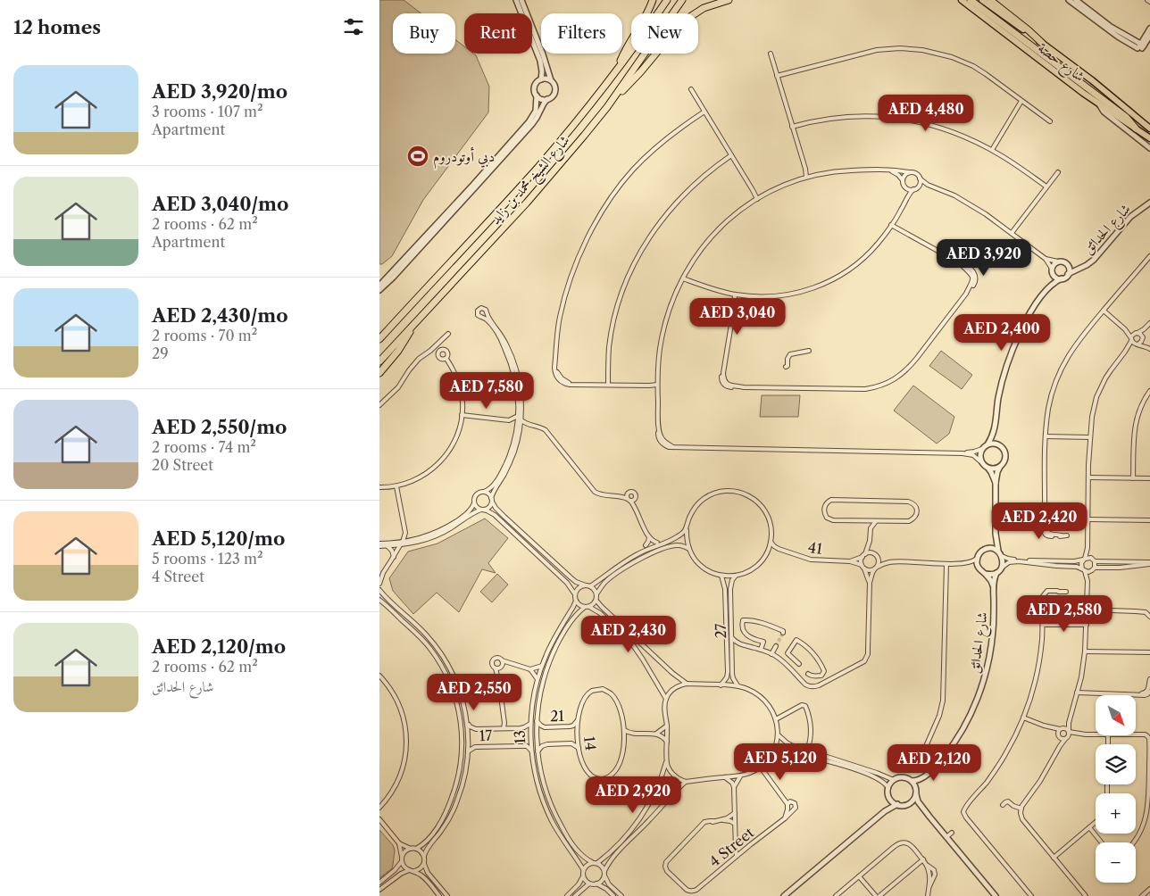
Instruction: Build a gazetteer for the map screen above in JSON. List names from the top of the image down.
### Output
{
  "streets": {
    "highway": ["شارع الشيخ محمد بن زايد"],
    "main road": ["شارع حصة"],
    "street": [
      "شارع الحدائق",
      "41",
      "27",
      "21",
      "17",
      "13",
      "14",
      "4 Street"
    ]
  },
  "crossings": [
    ["41", "27"],
    ["21", "13"],
    ["21", "14"],
    ["17", "13"]
  ],
  "places": {
    "sports": ["دبي أوتودروم"]
  },
  "north": "bottom right",
  "page": {
    "heading": "12 homes",
    "chip": [
      "Buy",
      "Rent",
      "Filters",
      "New"
    ],
    "list": [
      {
        "name": "AED 3,920/mo",
        "note": "3 rooms · 107 m² · Apartment"
      },
      {
        "name": "AED 3,040/mo",
        "note": "2 rooms · 62 m² · Apartment"
      },
      {
        "name": "AED 2,430/mo",
        "note": "2 rooms · 70 m² · 29"
      },
      {
        "name": "AED 2,550/mo",
        "note": "2 rooms · 74 m² · 20 Street"
      },
      {
        "name": "AED 5,120/mo",
        "note": "5 rooms · 123 m² · 4 Street"
      },
      {
        "name": "AED 2,120/mo",
        "note": "2 rooms · 62 m² · شارع الحدائق"
      }
    ],
    "price": [
      "AED 4,480",
      "AED 3,920",
      "AED 3,040",
      "AED 2,400",
      "AED 7,580",
      "AED 2,420",
      "AED 2,580",
      "AED 2,430",
      "AED 2,550",
      "AED 5,120",
      "AED 2,120",
      "AED 2,920"
    ],
    "map_buttons": ["+", "−"]
  }
}
